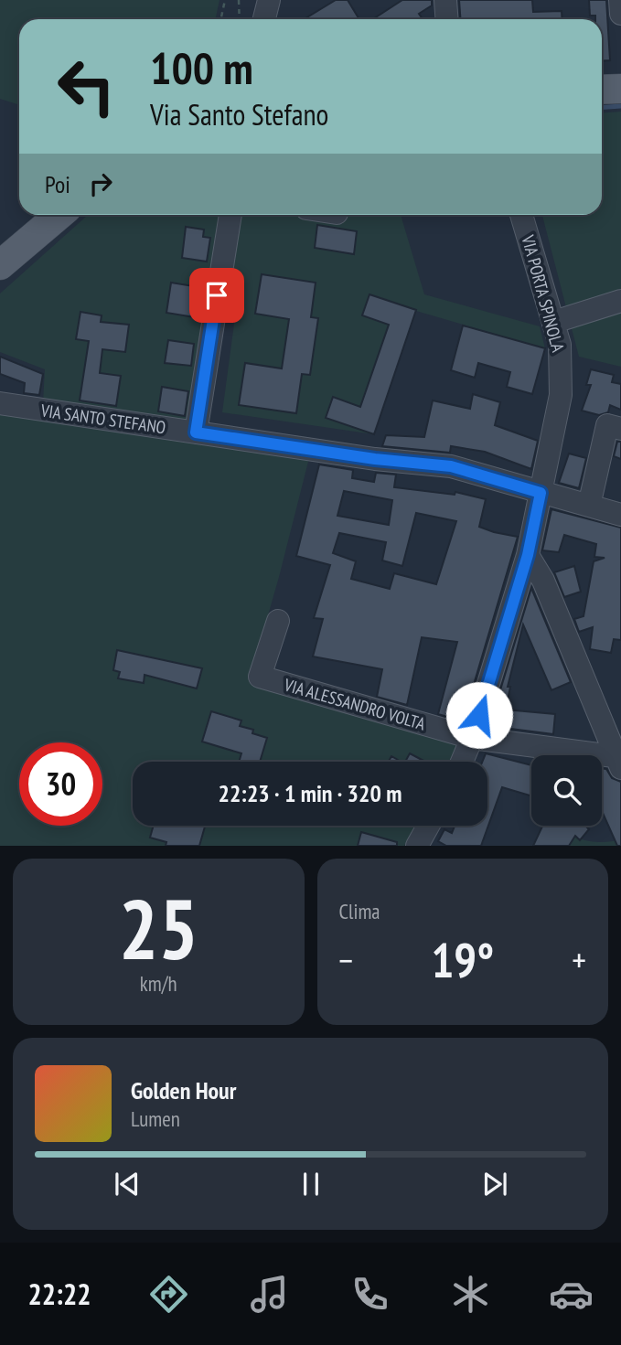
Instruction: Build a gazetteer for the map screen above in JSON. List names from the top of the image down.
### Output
{
  "streets": {
    "street": ["VIA PORTA SPINOLA", "VIA SANTO STEFANO", "VIA ALESSANDRO VOLTA"]
  },
  "crossings": [
    ["VIA PORTA SPINOLA", "VIA SANTO STEFANO"],
    ["VIA PORTA SPINOLA", "VIA ALESSANDRO VOLTA"]
  ],
  "page": {
    "turn": ["100 m", "Via Santo Stefano"],
    "then": "Poi",
    "limit": "30",
    "trip": "22:23 · 1 min · 320 m",
    "tile": [
      ["25", "km/h"],
      "Clima"
    ],
    "heat": ["−", "19°", "+"],
    "song": ["Golden Hour", "Lumen"],
    "tabs": "22:22"
  }
}
